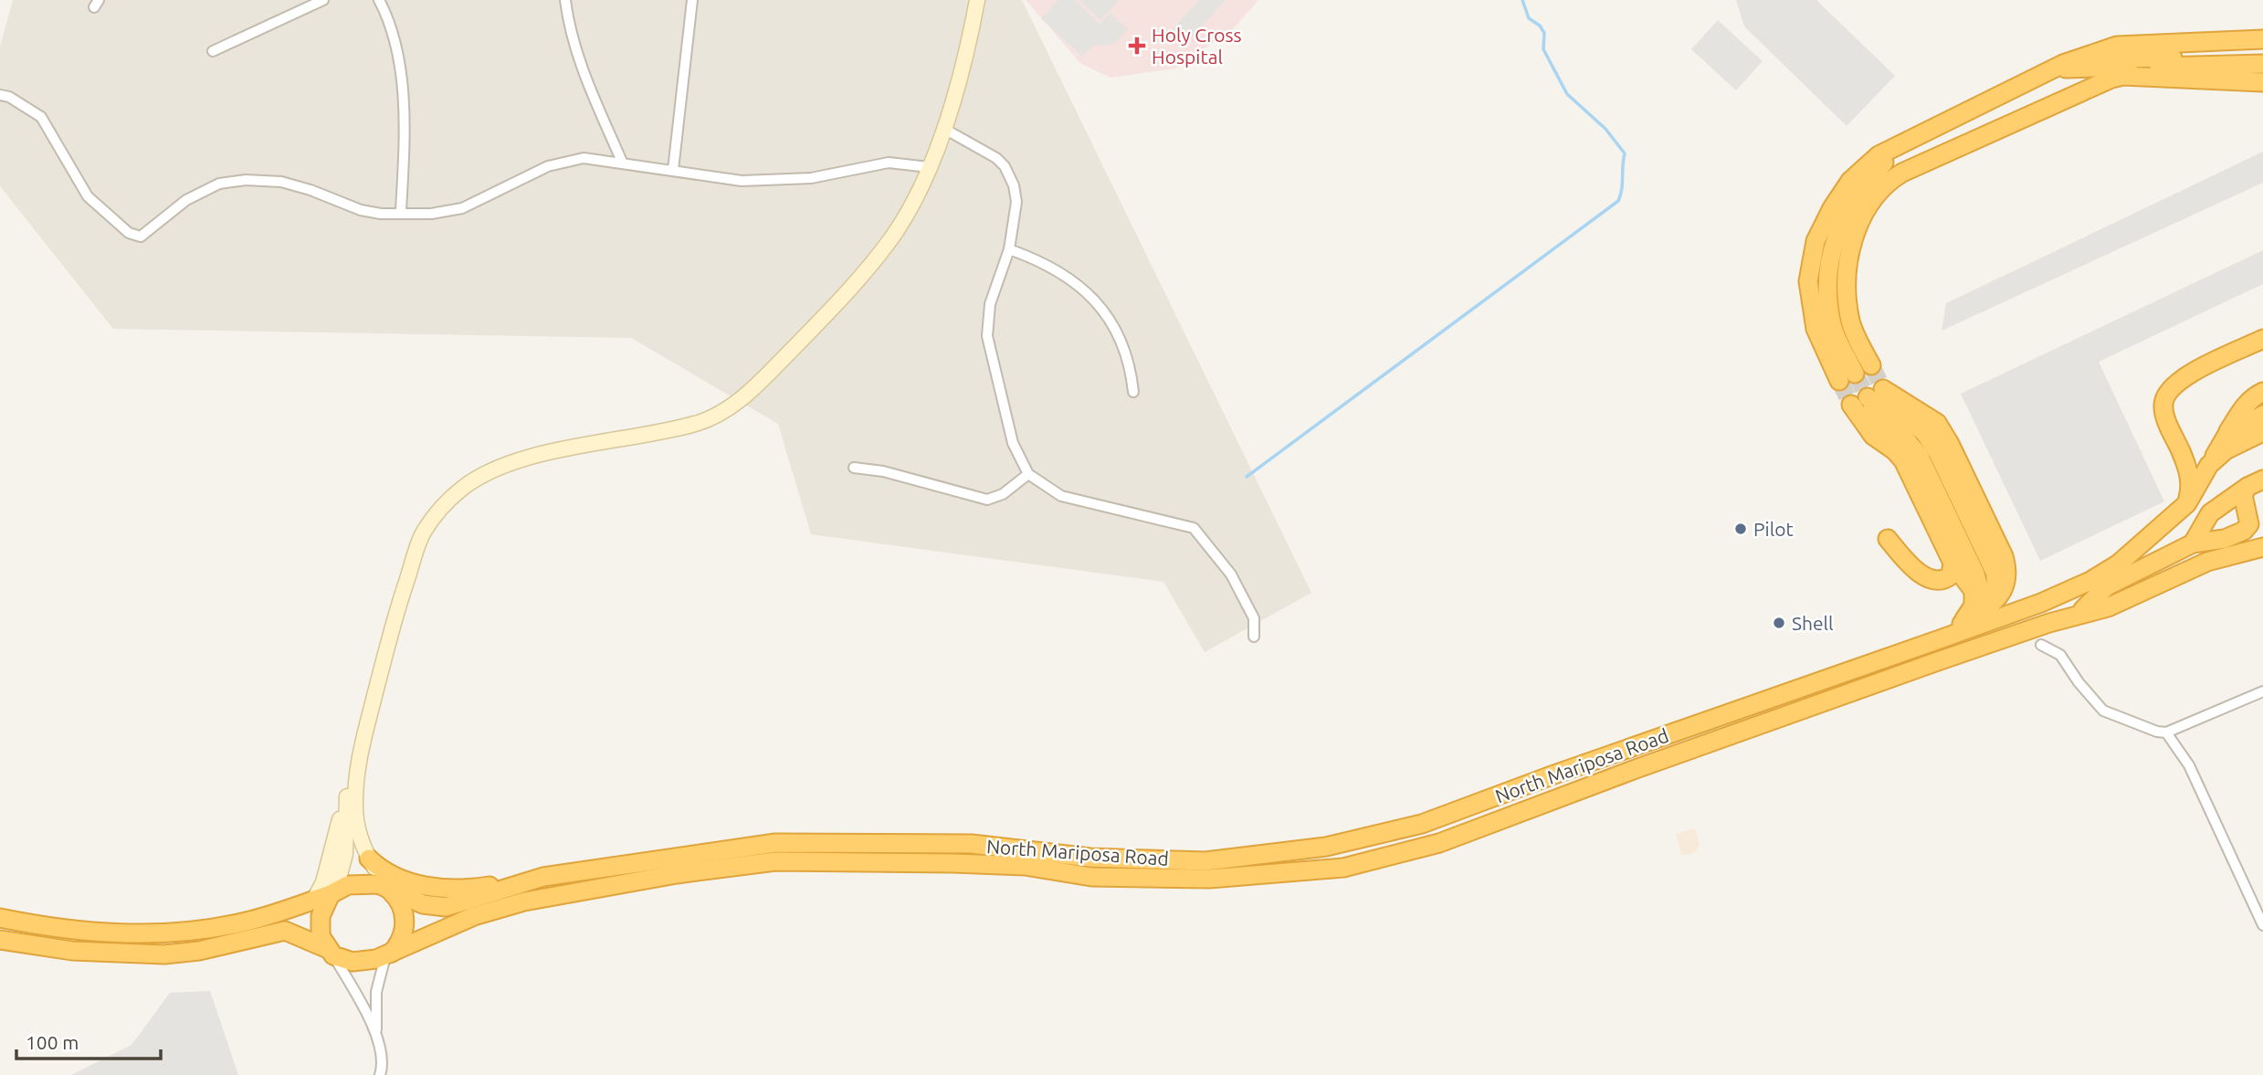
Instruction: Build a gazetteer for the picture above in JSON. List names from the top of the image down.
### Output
{
  "streets": {
    "highway": ["North Mariposa Road"]
  },
  "places": {
    "health": ["Holy Cross Hospital"],
    "other": ["Pilot", "Shell"]
  },
  "scale_bar": "100 m"
}
